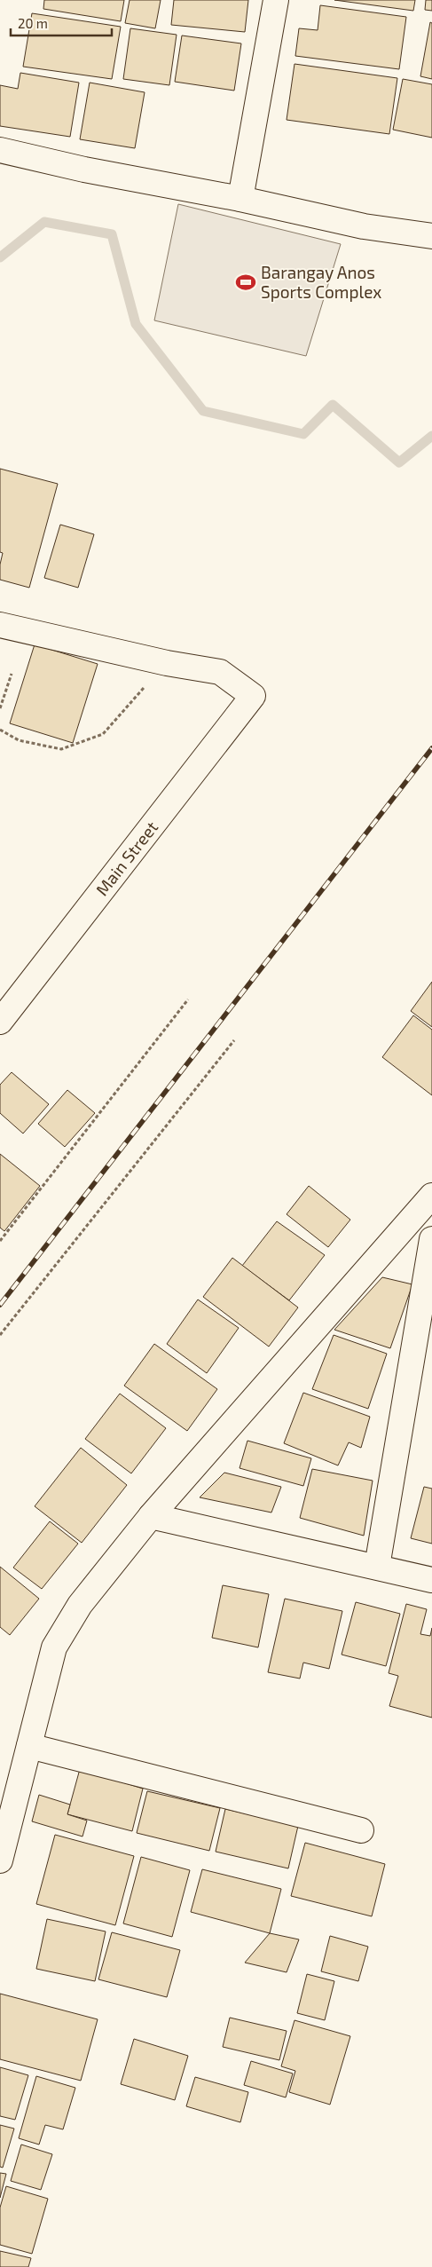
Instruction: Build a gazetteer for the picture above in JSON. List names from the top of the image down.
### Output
{
  "streets": {
    "street": ["Main Street"]
  },
  "places": {
    "sports": ["Barangay Anos Sports Complex"]
  },
  "scale_bar": "20 m"
}
